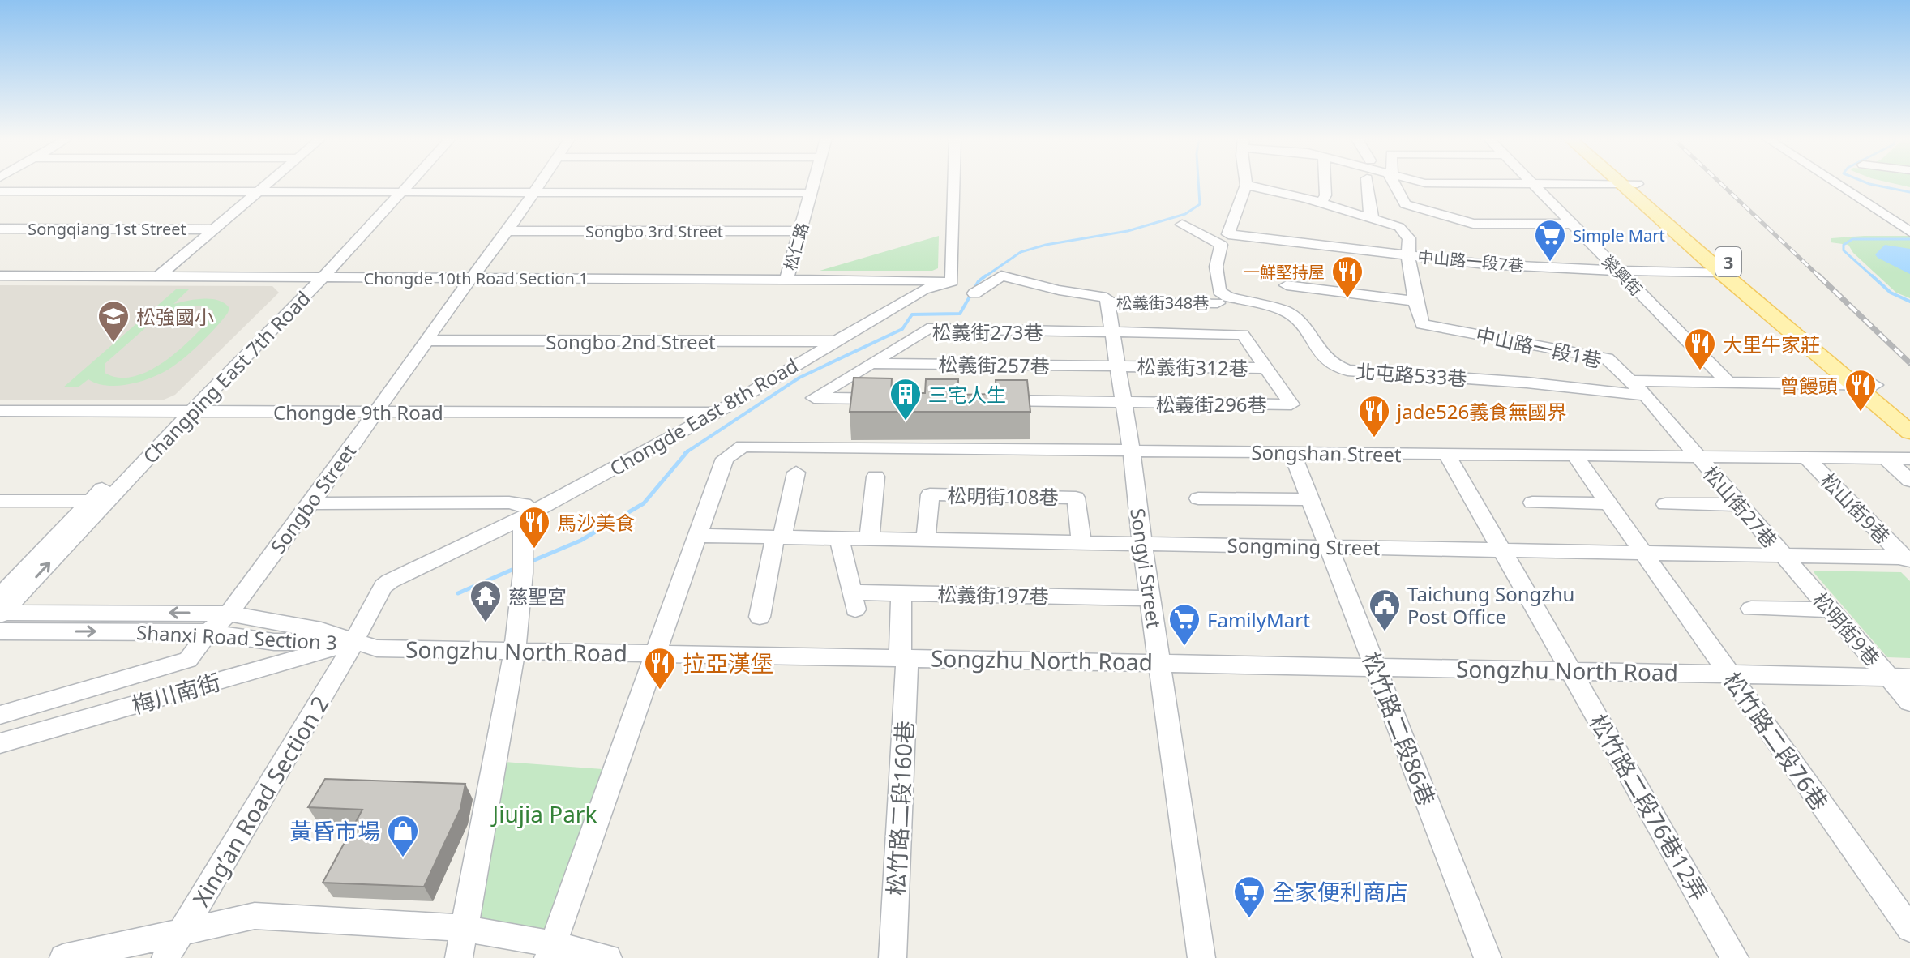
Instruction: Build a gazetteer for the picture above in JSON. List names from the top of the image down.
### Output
{
  "streets": {
    "main road": ["3"],
    "street": [
      "Songqiang 1st Street",
      "Songbo 3rd Street",
      "松仁路",
      "中山路一段7巷",
      "榮興街",
      "Chongde 10th Road Section 1",
      "松義街348巷",
      "松義街273巷",
      "Songbo 2nd Street",
      "中山路一段1巷",
      "松義街257巷",
      "松義街312巷",
      "北屯路533巷",
      "Changping East 7th Road",
      "松義街296巷",
      "Chongde 9th Road",
      "Chongde East 8th Road",
      "Songshan Street",
      "松明街108巷",
      "Songbo Street",
      "松山街27巷",
      "松山街9巷",
      "Songming Street",
      "Songyi Street",
      "松義街197巷",
      "松明街9巷",
      "Shanxi Road Section 3",
      "Songzhu North Road",
      "梅川南街",
      "松竹路二段86巷",
      "松竹路二段76巷",
      "Xing’an Road Section 2",
      "松竹路二段76巷12弄",
      "松竹路二段160巷"
    ]
  },
  "crossings": [
    ["Songbo 3rd Street", "松仁路"],
    ["Songbo 3rd Street", "Songbo Street"],
    ["松仁路", "Chongde 10th Road Section 1"],
    ["中山路一段7巷", "3"],
    ["中山路一段7巷", "榮興街"],
    ["中山路一段7巷", "中山路一段1巷"],
    ["Chongde 10th Road Section 1", "Changping East 7th Road"],
    ["Chongde 10th Road Section 1", "Chongde East 8th Road"],
    ["Chongde 10th Road Section 1", "Songbo Street"],
    ["松義街348巷", "Songyi Street"],
    ["松義街273巷", "松義街257巷"],
    ["松義街273巷", "松義街296巷"],
    ["松義街273巷", "Songyi Street"],
    ["Songbo 2nd Street", "Chongde East 8th Road"],
    ["Songbo 2nd Street", "Songbo Street"],
    ["中山路一段1巷", "松山街27巷"],
    ["松義街257巷", "松義街312巷"],
    ["松義街257巷", "Songyi Street"],
    ["松義街312巷", "松義街296巷"],
    ["松義街312巷", "Songyi Street"],
    ["北屯路533巷", "松山街27巷"],
    ["Changping East 7th Road", "Chongde 9th Road"],
    ["Changping East 7th Road", "Shanxi Road Section 3"],
    ["松義街296巷", "Songyi Street"],
    ["Chongde 9th Road", "Chongde East 8th Road"],
    ["Chongde 9th Road", "Songbo Street"],
    ["Chongde East 8th Road", "Shanxi Road Section 3"],
    ["Chongde East 8th Road", "Songzhu North Road"],
    ["Chongde East 8th Road", "梅川南街"],
    ["Chongde East 8th Road", "Xing’an Road Section 2"],
    ["Songshan Street", "松山街27巷"],
    ["Songshan Street", "松山街9巷"],
    ["Songshan Street", "Songming Street"],
    ["Songshan Street", "Songyi Street"],
    ["Songshan Street", "松竹路二段86巷"],
    ["Songshan Street", "松竹路二段76巷"],
    ["Songshan Street", "松竹路二段76巷12弄"],
    ["松明街108巷", "Songming Street"],
    ["Songbo Street", "Shanxi Road Section 3"],
    ["松山街27巷", "Songming Street"],
    ["松山街27巷", "松明街9巷"],
    ["松山街9巷", "Songming Street"],
    ["Songming Street", "Songyi Street"],
    ["Songming Street", "松義街197巷"],
    ["Songming Street", "松明街9巷"],
    ["Songming Street", "松竹路二段86巷"],
    ["Songming Street", "松竹路二段76巷"],
    ["Songming Street", "松竹路二段76巷12弄"],
    ["Songyi Street", "松義街197巷"],
    ["Songyi Street", "Songzhu North Road"],
    ["松明街9巷", "Songzhu North Road"],
    ["Shanxi Road Section 3", "Songzhu North Road"],
    ["Shanxi Road Section 3", "梅川南街"],
    ["Shanxi Road Section 3", "Xing’an Road Section 2"],
    ["Songzhu North Road", "梅川南街"],
    ["Songzhu North Road", "松竹路二段86巷"],
    ["Songzhu North Road", "松竹路二段76巷"],
    ["Songzhu North Road", "Xing’an Road Section 2"],
    ["Songzhu North Road", "松竹路二段76巷12弄"],
    ["Songzhu North Road", "松竹路二段160巷"],
    ["梅川南街", "Xing’an Road Section 2"]
  ],
  "parks": ["Jiujia Park"],
  "places": {
    "supermarket": ["Simple Mart", "FamilyMart", "全家便利商店"],
    "restaurant": [
      "一鮮堅持屋",
      "大里牛家莊",
      "曾饅頭",
      "jade526義食無國界",
      "馬沙美食",
      "拉亞漢堡"
    ],
    "school or university": ["松強國小"],
    "building": ["三宅人生"],
    "temple": ["慈聖宮"],
    "public building": ["Taichung Songzhu Post Office"],
    "shop": ["黃昏市場"]
  }
}
